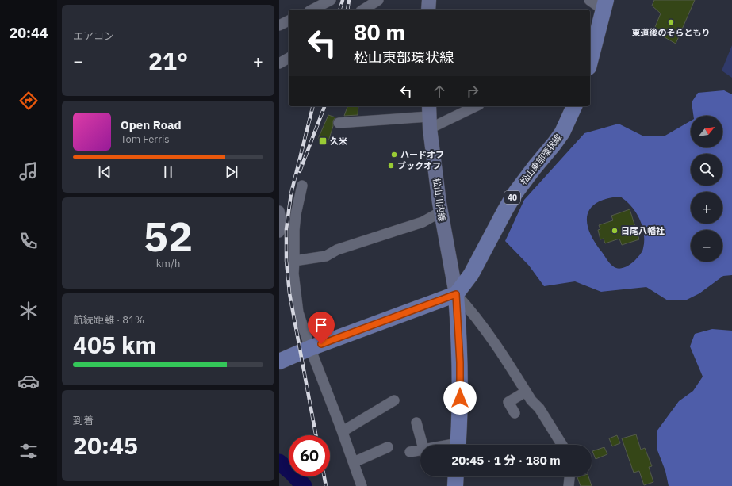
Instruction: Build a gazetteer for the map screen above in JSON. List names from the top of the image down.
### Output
{
  "streets": {
    "main road": ["松山東部環状線", "40", "松山川内線"]
  },
  "crossings": [
    ["松山東部環状線", "松山川内線"]
  ],
  "places": {
    "other": [
      "東道後のそらともり",
      "ハードオフ",
      "ブックオフ",
      "日尾八幡社"
    ],
    "transit": ["久米"]
  },
  "north": "top right",
  "page": {
    "tabs": "20:44",
    "tile": [
      "エアコン",
      ["52", "km/h"],
      ["航続距離 · 81%", "405 km"],
      ["到着", "20:45"]
    ],
    "turn": ["80 m", "松山東部環状線"],
    "heat": ["−", "21°", "+"],
    "song": ["Open Road", "Tom Ferris"],
    "map_buttons": ["+", "−"],
    "limit": "60",
    "trip": "20:45 · 1 分 · 180 m"
  }
}
